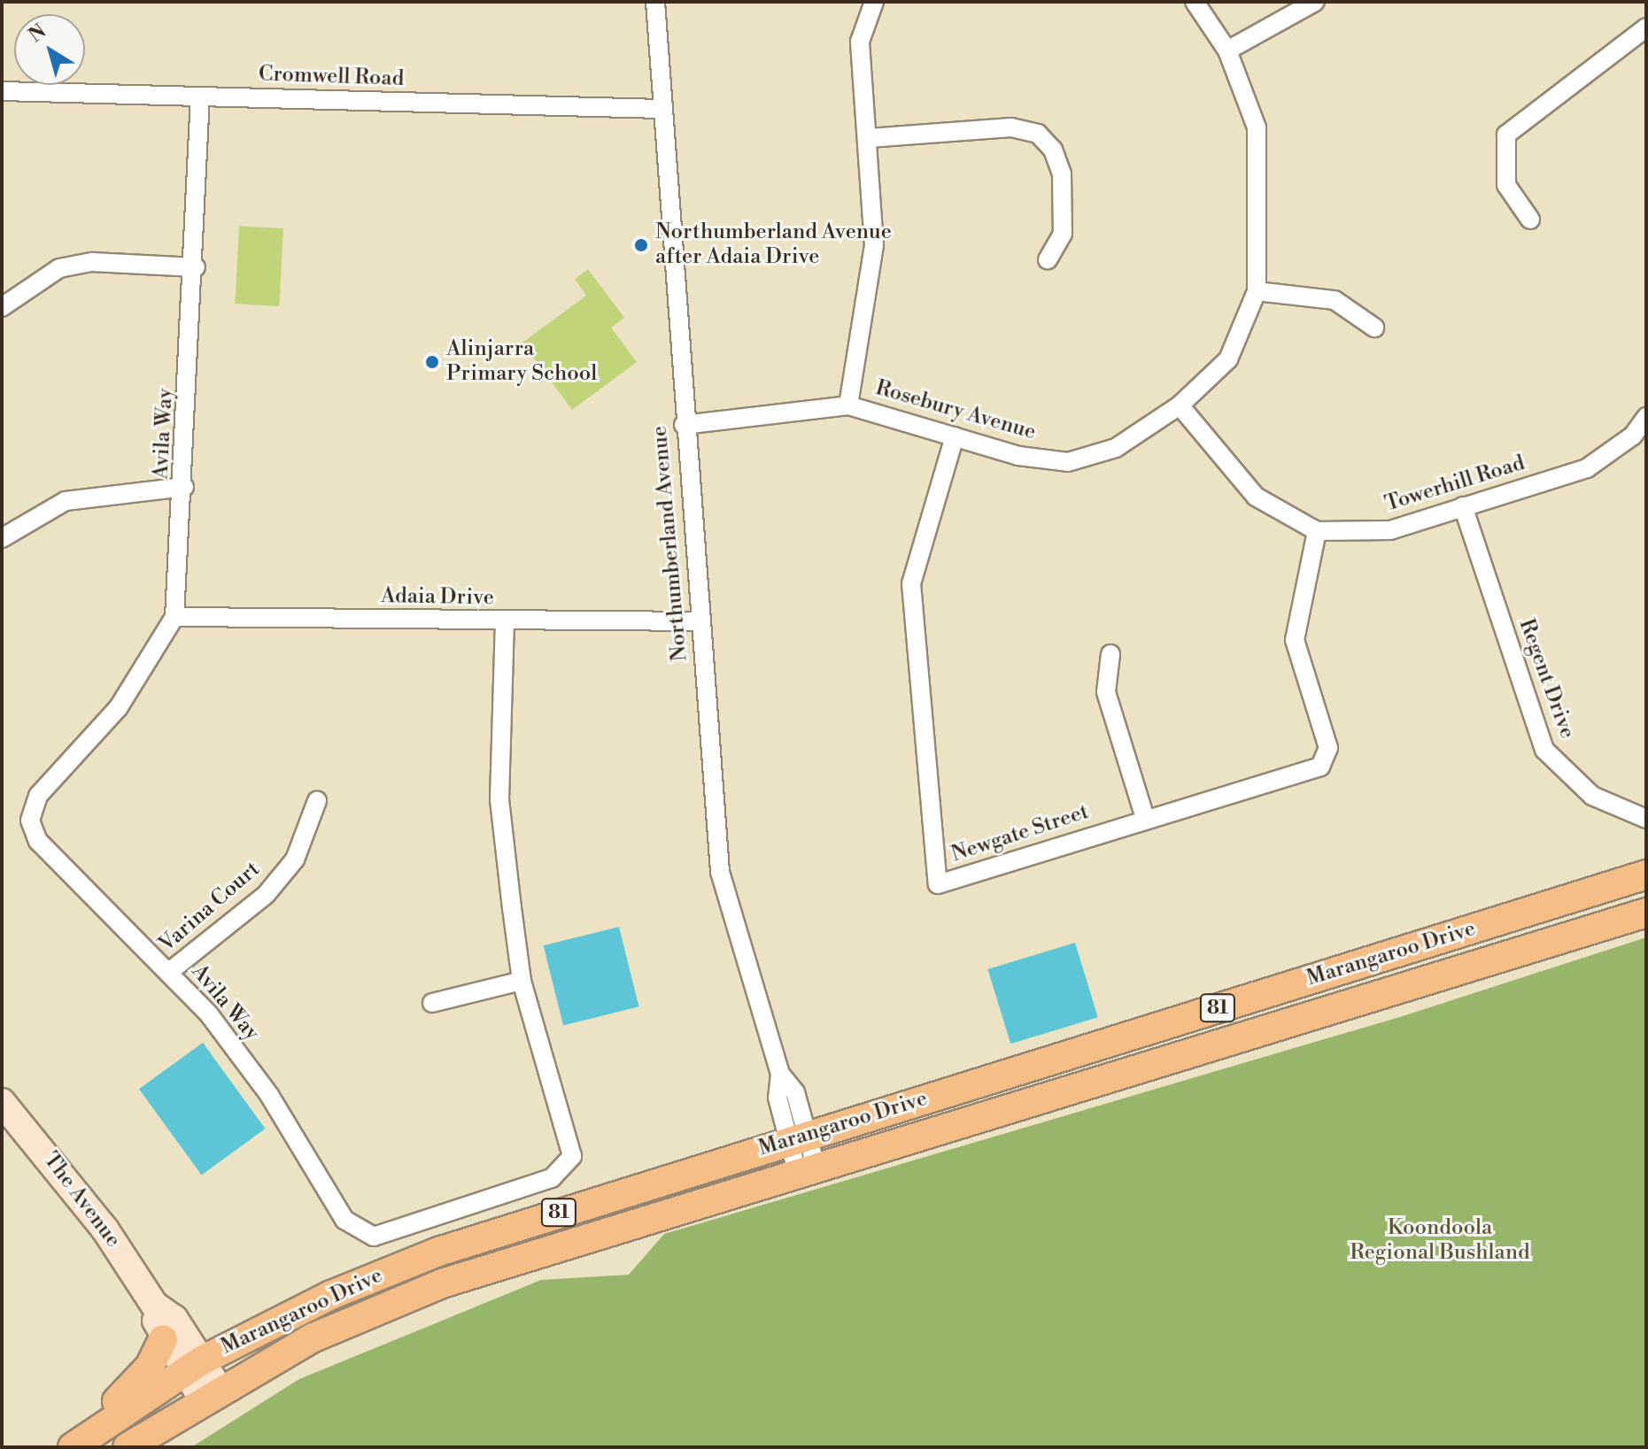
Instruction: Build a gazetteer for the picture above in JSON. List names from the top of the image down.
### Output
{
  "streets": {
    "main road": ["Marangaroo Drive", "81"],
    "street": [
      "Cromwell Road",
      "Rosebury Avenue",
      "Avila Way",
      "Towerhill Road",
      "Northumberland Avenue",
      "Adaia Drive",
      "Regent Drive",
      "Newgate Street",
      "Varina Court",
      "The Avenue"
    ]
  },
  "crossings": [
    ["Cromwell Road", "Avila Way"],
    ["Cromwell Road", "Northumberland Avenue"],
    ["Rosebury Avenue", "Northumberland Avenue"],
    ["Rosebury Avenue", "Newgate Street"],
    ["Avila Way", "Adaia Drive"],
    ["Avila Way", "Varina Court"],
    ["Towerhill Road", "Regent Drive"],
    ["Towerhill Road", "Newgate Street"],
    ["Northumberland Avenue", "Adaia Drive"],
    ["Northumberland Avenue", "Marangaroo Drive"],
    ["Marangaroo Drive", "The Avenue"]
  ],
  "parks": ["Koondoola Regional Bushland"],
  "places": ["Northumberland Avenue after Adaia Drive", "Alinjarra Primary School"],
  "north": "top left"
}
